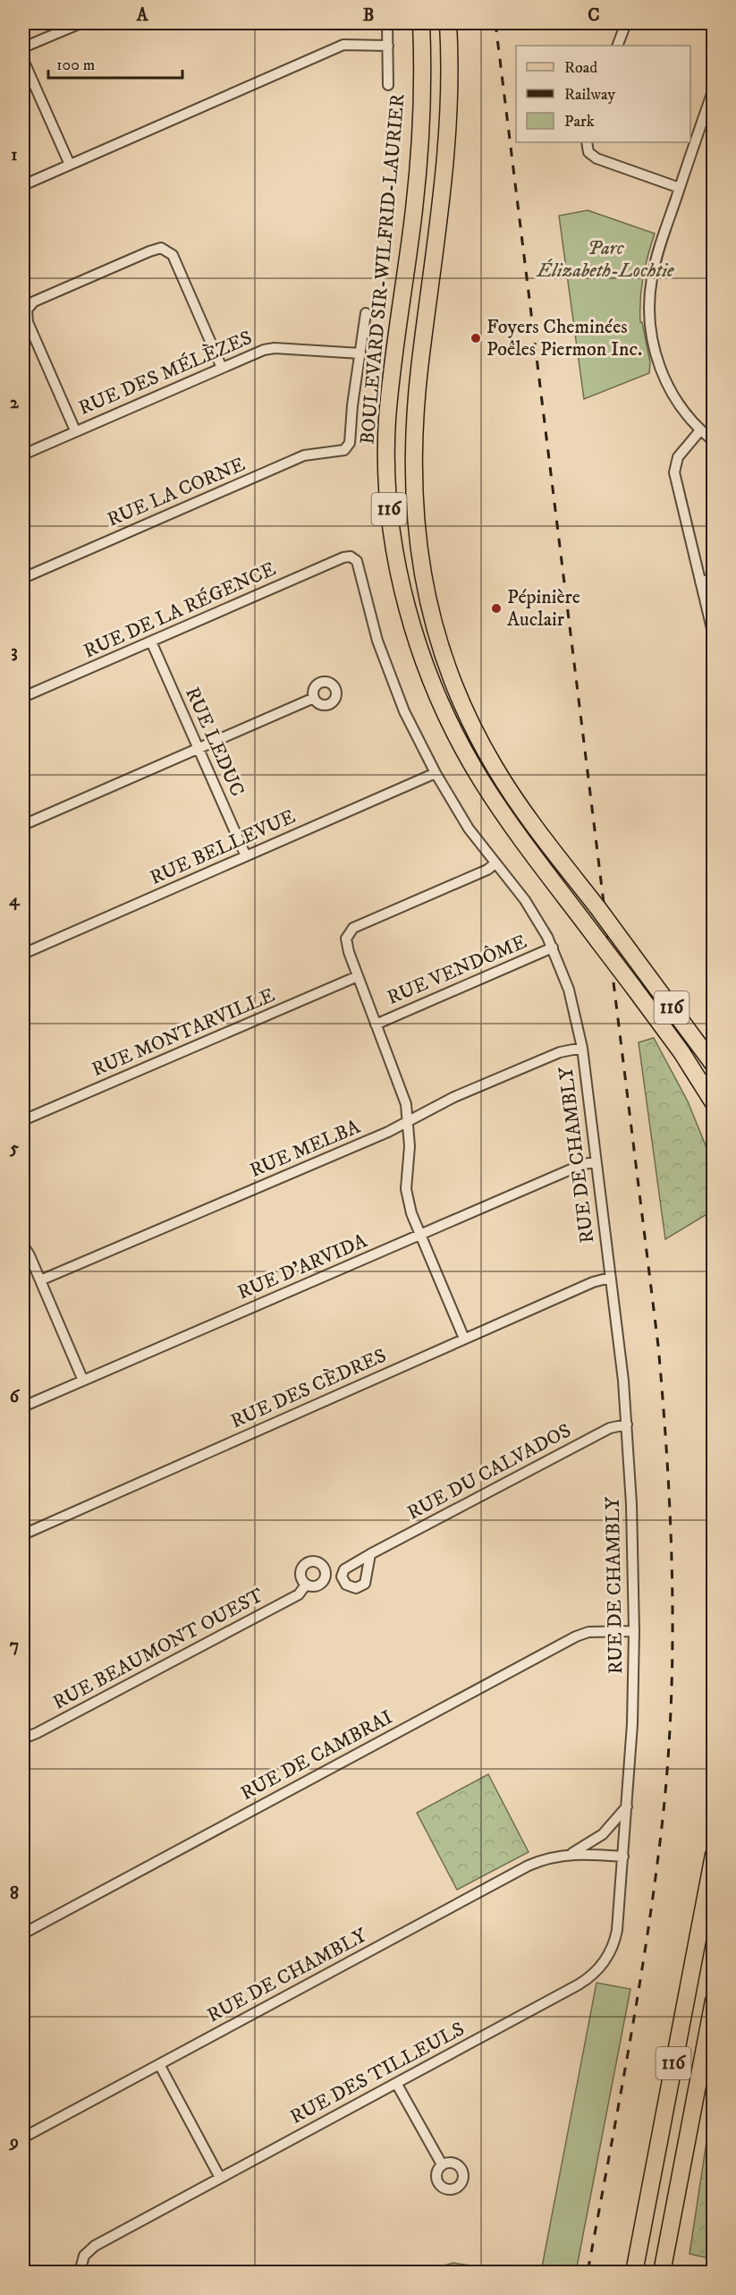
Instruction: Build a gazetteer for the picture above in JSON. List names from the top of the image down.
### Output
{
  "streets": {
    "main road": ["BOULEVARD SIR-WILFRID-LAURIER", "116"],
    "street": [
      "RUE DES MÉLÈZES",
      "RUE LA CORNE",
      "RUE DE LA RÉGENCE",
      "RUE LEDUC",
      "RUE BELLEVUE",
      "RUE VENDÔME",
      "RUE MONTARVILLE",
      "RUE MELBA",
      "RUE DE CHAMBLY",
      "RUE D'ARVIDA",
      "RUE DES CÈDRES",
      "RUE DU CALVADOS",
      "RUE BEAUMONT OUEST",
      "RUE DE CAMBRAI",
      "RUE DES TILLEULS"
    ]
  },
  "crossings": [
    ["RUE DES MÉLÈZES", "RUE LA CORNE"],
    ["RUE DE LA RÉGENCE", "RUE LEDUC"],
    ["RUE DE LA RÉGENCE", "RUE DE CHAMBLY"],
    ["RUE LEDUC", "RUE BELLEVUE"],
    ["RUE BELLEVUE", "RUE DE CHAMBLY"],
    ["RUE VENDÔME", "RUE DE CHAMBLY"],
    ["RUE MELBA", "RUE DE CHAMBLY"],
    ["RUE DE CHAMBLY", "RUE D'ARVIDA"],
    ["RUE DE CHAMBLY", "RUE DES CÈDRES"],
    ["RUE DE CHAMBLY", "RUE DU CALVADOS"],
    ["RUE DE CHAMBLY", "RUE DE CAMBRAI"],
    ["RUE DE CHAMBLY", "RUE DES TILLEULS"]
  ],
  "parks": ["Parc Élizabeth-Lochtie"],
  "places": ["Foyers Cheminées Poêles Piermon Inc.", "Pépinière Auclair"],
  "legend": ["Road", "Railway", "Park"],
  "scale_bar": "100 m",
  "grid": {
    "columns": ["A", "B", "C"],
    "rows": [
      "1",
      "2",
      "3",
      "4",
      "5",
      "6",
      "7",
      "8",
      "9"
    ]
  }
}
